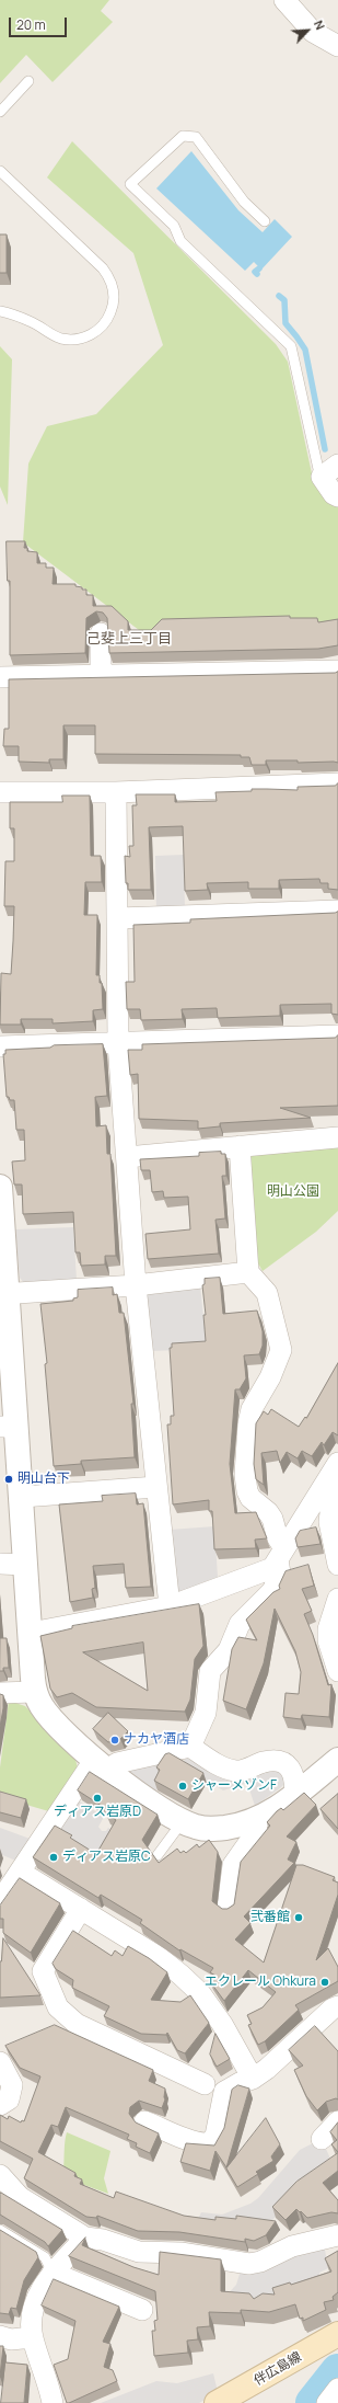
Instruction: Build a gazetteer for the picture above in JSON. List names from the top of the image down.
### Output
{
  "streets": {
    "main road": ["伴広島線"]
  },
  "districts": ["己斐上三丁目"],
  "parks": ["明山公園"],
  "places": [
    "明山台下",
    "ナカヤ酒店",
    "シャーメゾンF",
    "ディアス岩原D",
    "ディアス岩原C",
    "弐番館",
    "エクレール Ohkura"
  ],
  "scale_bar": "20 m",
  "north": "top right"
}
